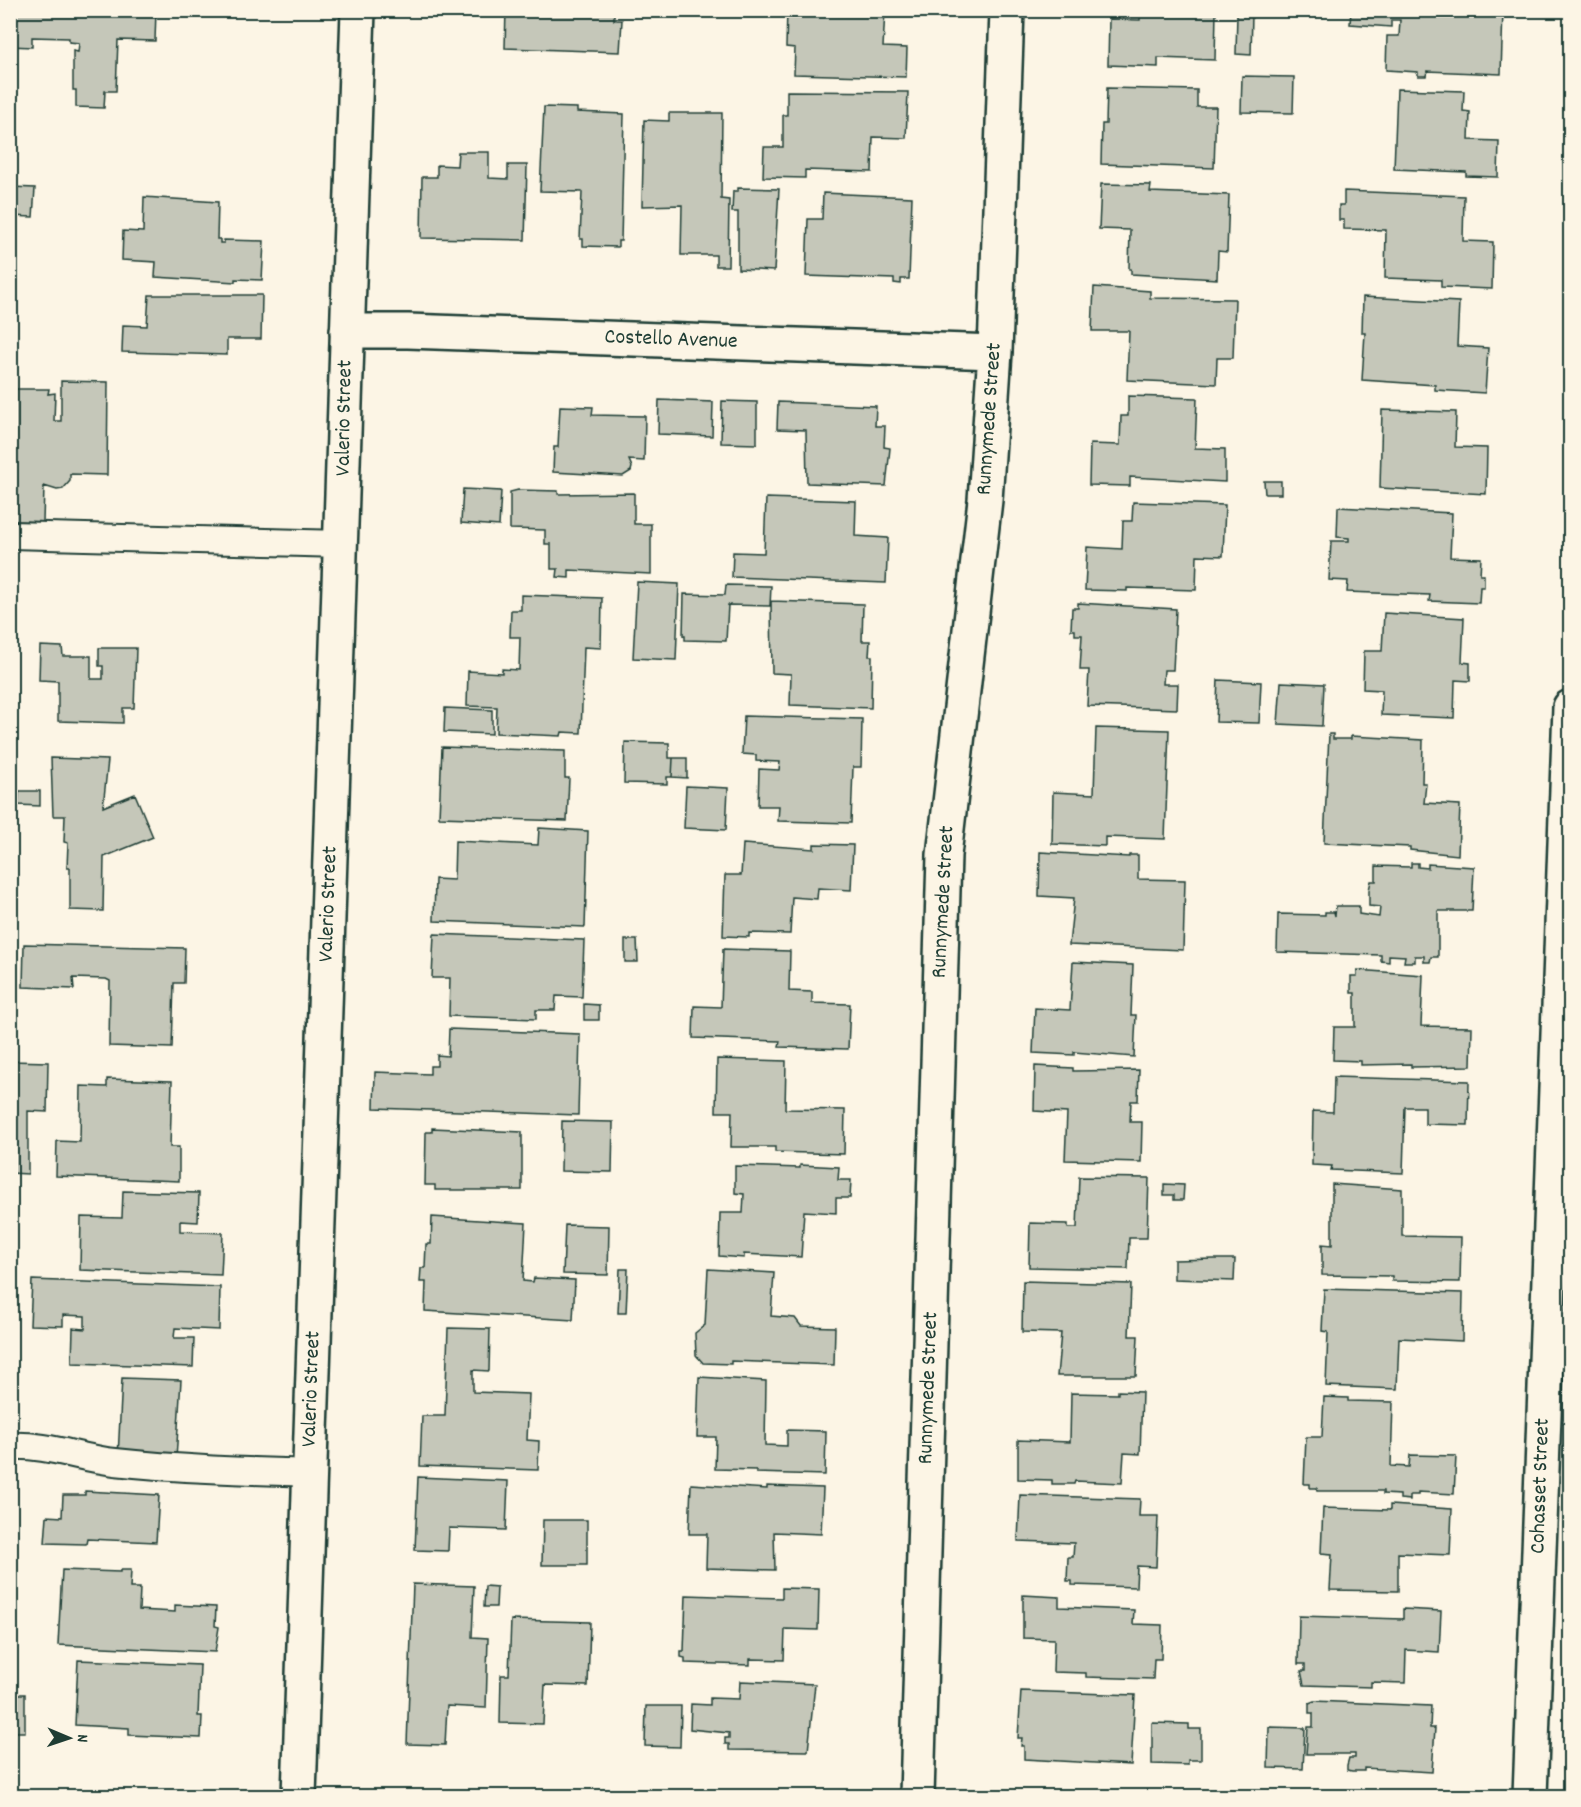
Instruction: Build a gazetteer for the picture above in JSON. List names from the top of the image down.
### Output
{
  "streets": {
    "street": [
      "Costello Avenue",
      "Valerio Street",
      "Runnymede Street",
      "Cohasset Street"
    ]
  },
  "crossings": [
    ["Costello Avenue", "Valerio Street"],
    ["Costello Avenue", "Runnymede Street"]
  ],
  "north": "right"
}
